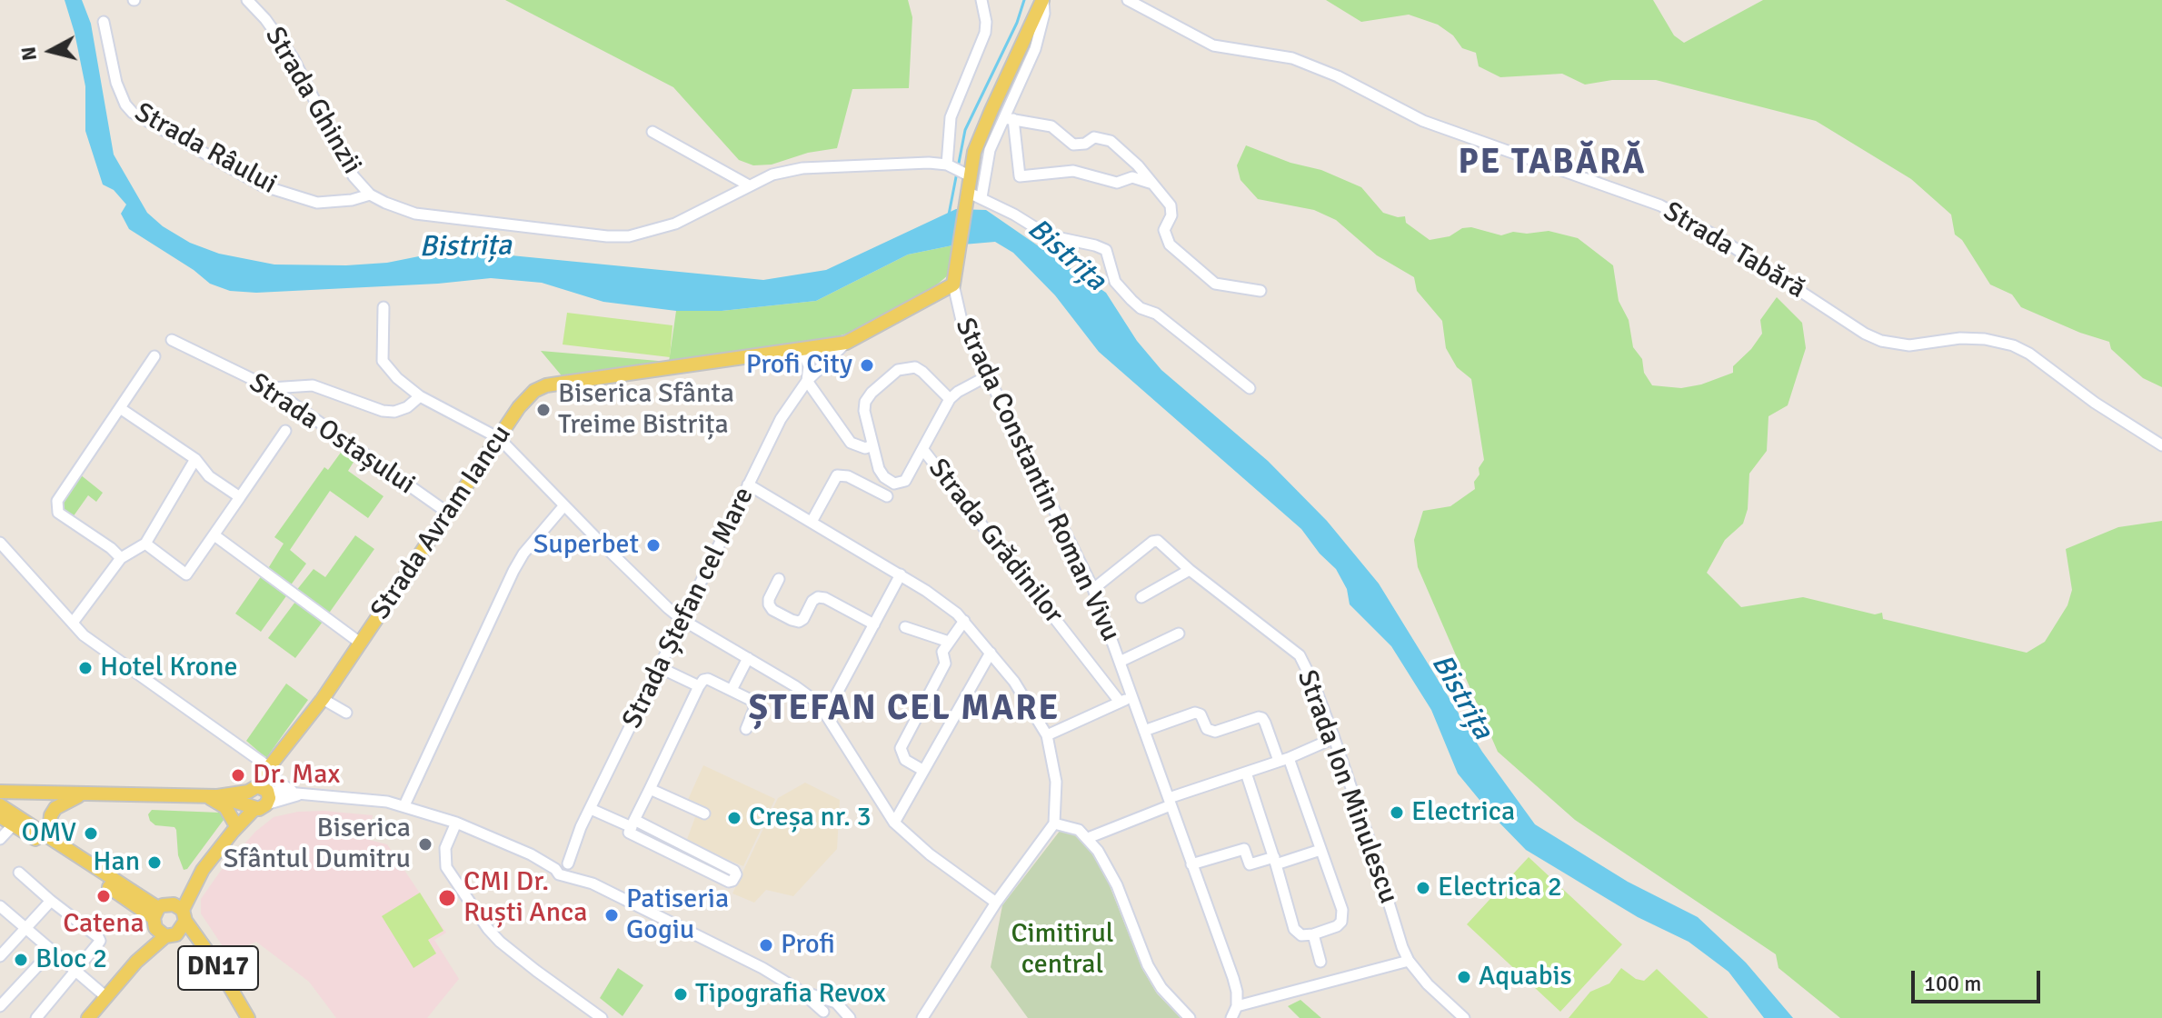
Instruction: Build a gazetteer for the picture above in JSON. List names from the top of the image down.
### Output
{
  "streets": {
    "main road": ["Strada Avram Iancu", "Strada Ștefan cel Mare", "DN17"],
    "street": [
      "Strada Ghinzii",
      "Strada Râului",
      "Strada Tabără",
      "Strada Ostașului",
      "Strada Constantin Roman Vivu",
      "Strada Grădinilor",
      "Strada Ion Minulescu"
    ]
  },
  "crossings": [
    ["Strada Ghinzii", "Strada Râului"],
    ["Strada Ostașului", "Strada Avram Iancu"],
    ["Strada Constantin Roman Vivu", "Strada Ștefan cel Mare"],
    ["Strada Constantin Roman Vivu", "Strada Ion Minulescu"],
    ["Strada Avram Iancu", "Strada Ștefan cel Mare"]
  ],
  "districts": ["PE TABĂRĂ", "ȘTEFAN CEL MARE"],
  "water": ["Bistrița"],
  "parks": ["Cimitirul central"],
  "places": [
    "Profi City",
    "Biserica Sfânta Treime Bistrița",
    "Superbet",
    "Hotel Krone",
    "Dr. Max",
    "Electrica",
    "Creșa nr. 3",
    "OMV",
    "Biserica Sfântul Dumitru",
    "Han",
    "Electrica 2",
    "Catena",
    "CMI Dr. Ruști Anca",
    "Patiseria Gogiu",
    "Profi",
    "Bloc 2",
    "Aquabis",
    "Tipografia Revox"
  ],
  "scale_bar": "100 m",
  "north": "left"
}
